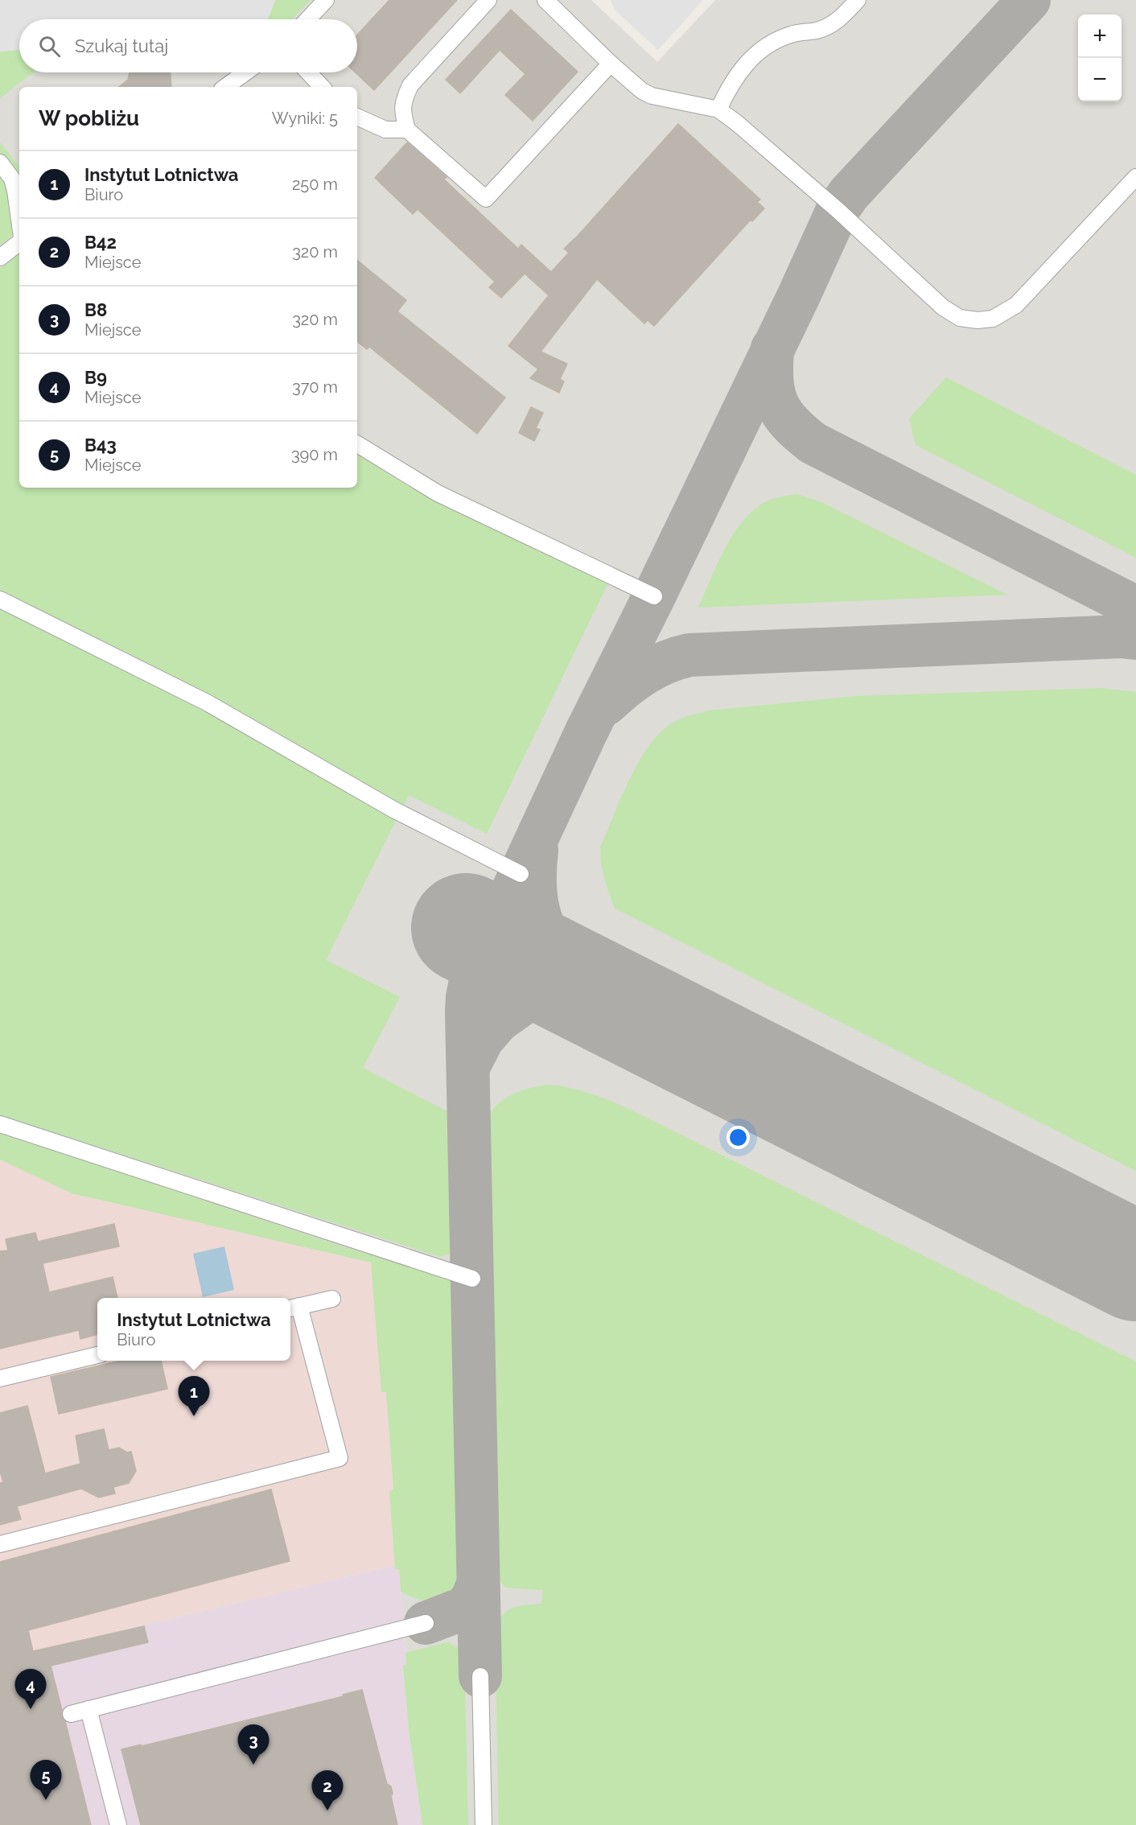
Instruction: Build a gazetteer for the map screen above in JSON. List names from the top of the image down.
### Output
{
  "page": {
    "map_buttons": ["+", "−"],
    "search": "Szukaj tutaj",
    "heading": ["W pobliżu", "Wyniki: 5"],
    "list": [
      {
        "mark": "1",
        "name": "Instytut Lotnictwa",
        "note": "Biuro",
        "value": "250 m"
      },
      {
        "mark": "2",
        "name": "B42",
        "note": "Miejsce",
        "value": "320 m"
      },
      {
        "mark": "3",
        "name": "B8",
        "note": "Miejsce",
        "value": "320 m"
      },
      {
        "mark": "4",
        "name": "B9",
        "note": "Miejsce",
        "value": "370 m"
      },
      {
        "mark": "5",
        "name": "B43",
        "note": "Miejsce",
        "value": "390 m"
      }
    ],
    "popup": ["Instytut Lotnictwa", "Biuro"],
    "pins": [
      "1",
      "4",
      "3",
      "5",
      "2"
    ]
  }
}
